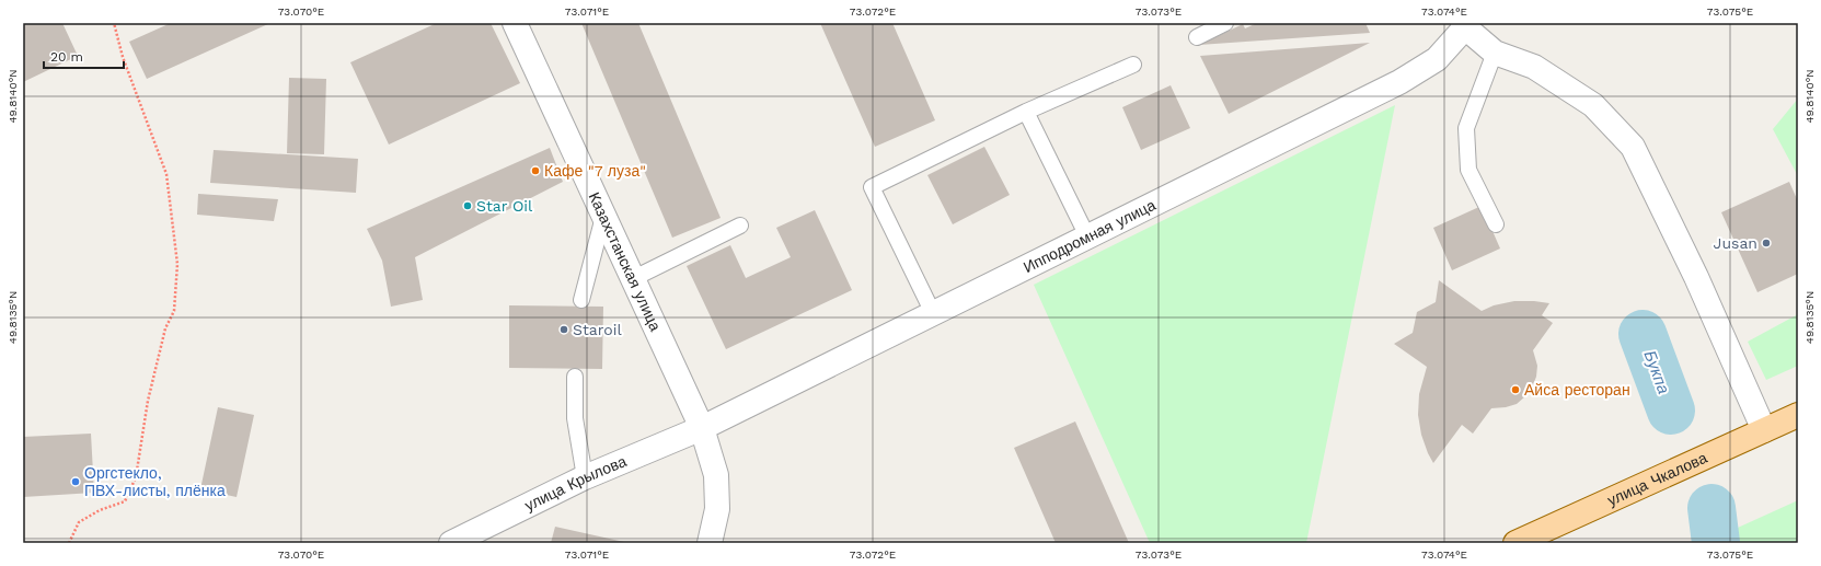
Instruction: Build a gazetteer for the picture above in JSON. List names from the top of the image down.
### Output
{
  "streets": {
    "main road": ["улица Чкалова"],
    "street": ["Ипподромная улица", "Казахстанская улица", "улица Крылова"]
  },
  "crossings": [
    ["Ипподромная улица", "Казахстанская улица"],
    ["Ипподромная улица", "улица Крылова"],
    ["Казахстанская улица", "улица Крылова"]
  ],
  "water": ["Букпа"],
  "places": [
    "Кафе \"7 луза\"",
    "Star Oil",
    "Jusan",
    "Staroil",
    "Айса ресторан",
    "Оргстекло, ПВХ-листы, плёнка"
  ],
  "scale_bar": "20 m",
  "coordinates": [
    "73.070°E",
    "73.071°E",
    "73.072°E",
    "73.073°E",
    "73.074°E",
    "73.075°E",
    "49.8140°N",
    "49.8135°N"
  ]
}
